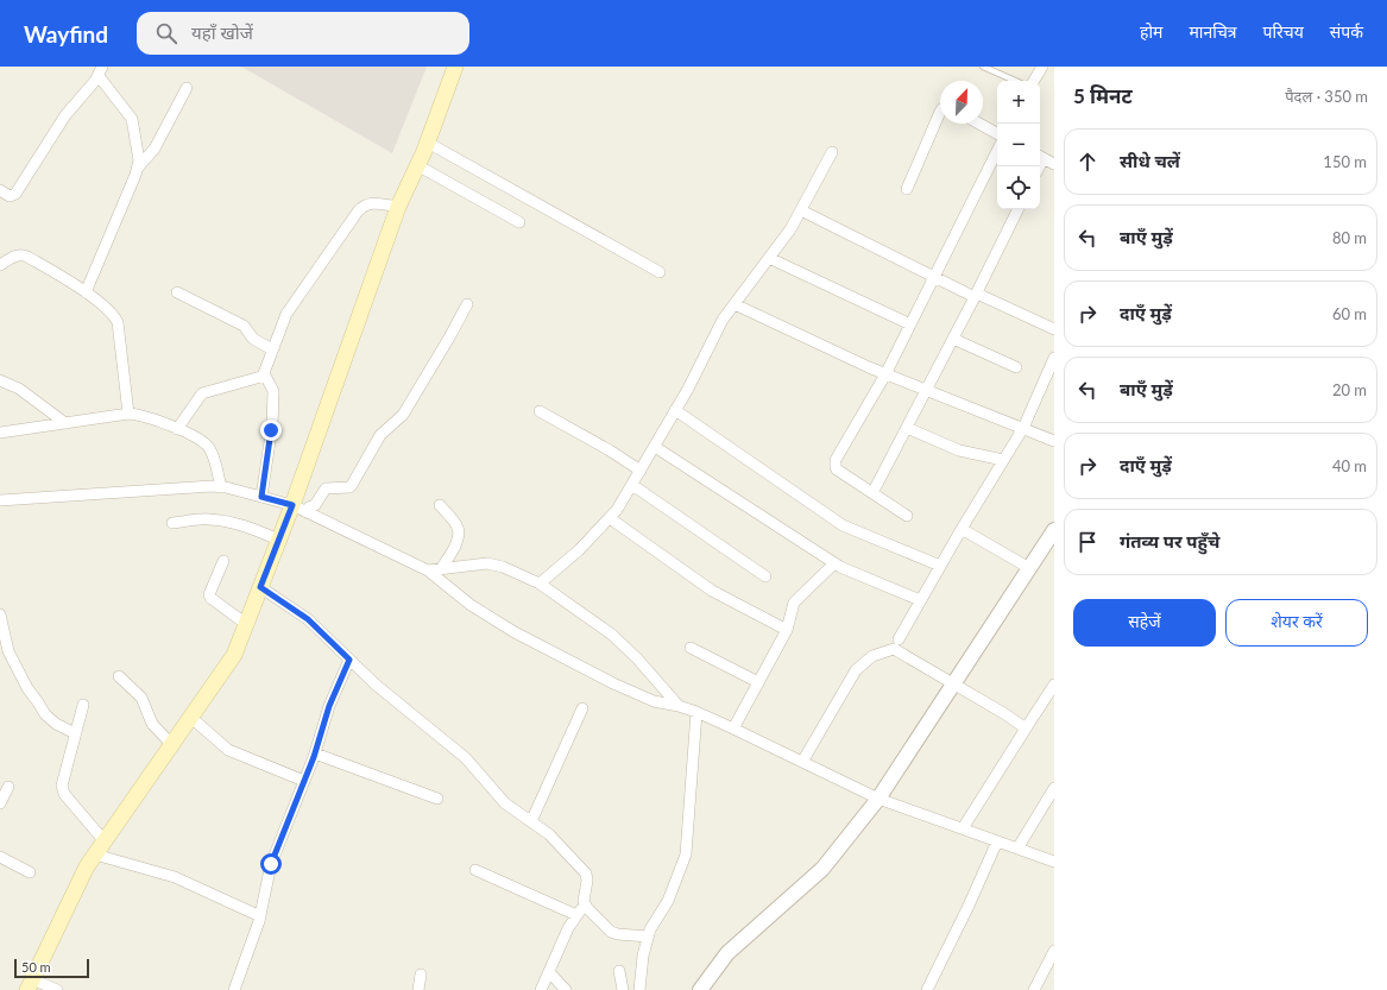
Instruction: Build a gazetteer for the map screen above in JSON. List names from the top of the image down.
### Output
{
  "scale_bar": "50 m",
  "north": "top right",
  "page": {
    "header": "Wayfind",
    "search": "यहाँ खोजें",
    "nav": [
      "होम",
      "मानचित्र",
      "परिचय",
      "संपर्क"
    ],
    "heading": ["5 मिनट", "पैदल · 350 m"],
    "map_buttons": ["+", "−"],
    "list": [
      ["सीधे चलें", "150 m"],
      ["बाएँ मुड़ें", "80 m"],
      ["दाएँ मुड़ें", "60 m"],
      ["बाएँ मुड़ें", "20 m"],
      ["दाएँ मुड़ें", "40 m"],
      "गंतव्य पर पहुँचे"
    ],
    "buttons": ["सहेजें", "शेयर करें"],
    "scale": "50 m"
  }
}
